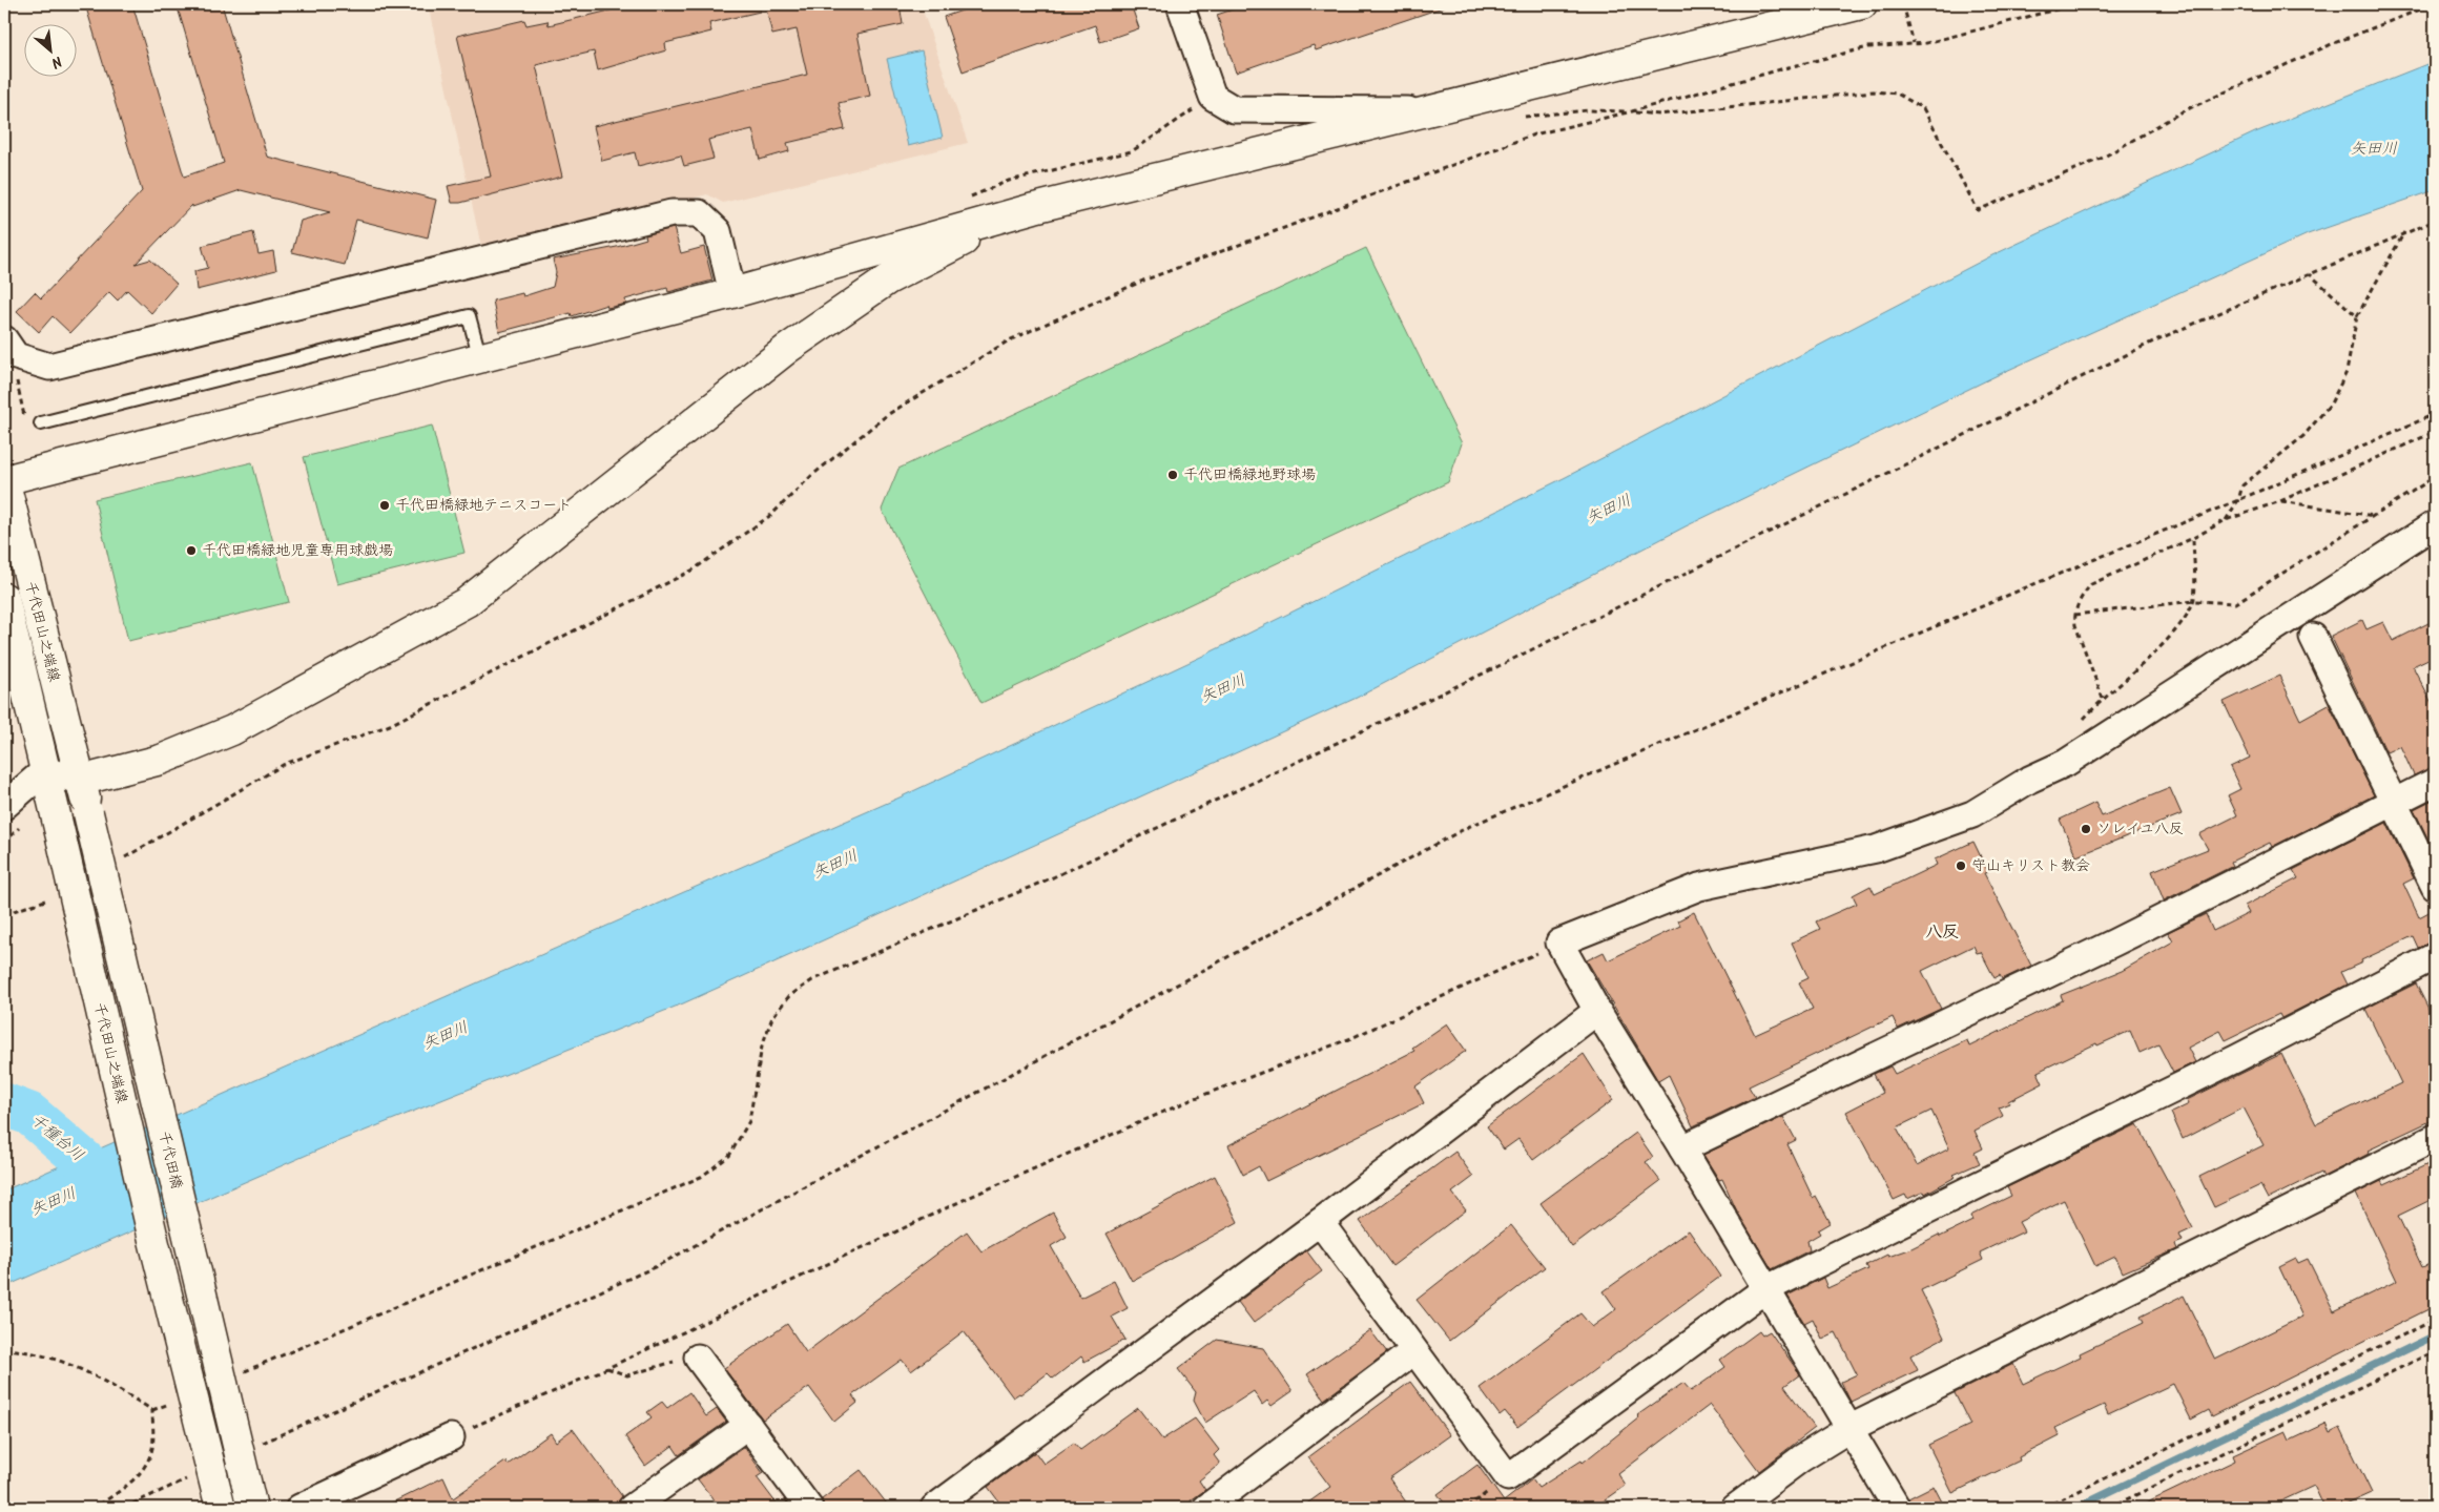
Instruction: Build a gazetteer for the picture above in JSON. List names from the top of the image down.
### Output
{
  "streets": {
    "street": ["千代田山之端線", "千代田橋"]
  },
  "crossings": [
    ["千代田山之端線", "千代田橋"]
  ],
  "districts": ["八反"],
  "water": ["矢田川", "千種台川"],
  "places": [
    "千代田橋緑地野球場",
    "千代田橋緑地テニスコート",
    "千代田橋緑地児童専用球戯場",
    "ソレイユ八反",
    "守山キリスト教会"
  ],
  "north": "bottom right"
}
